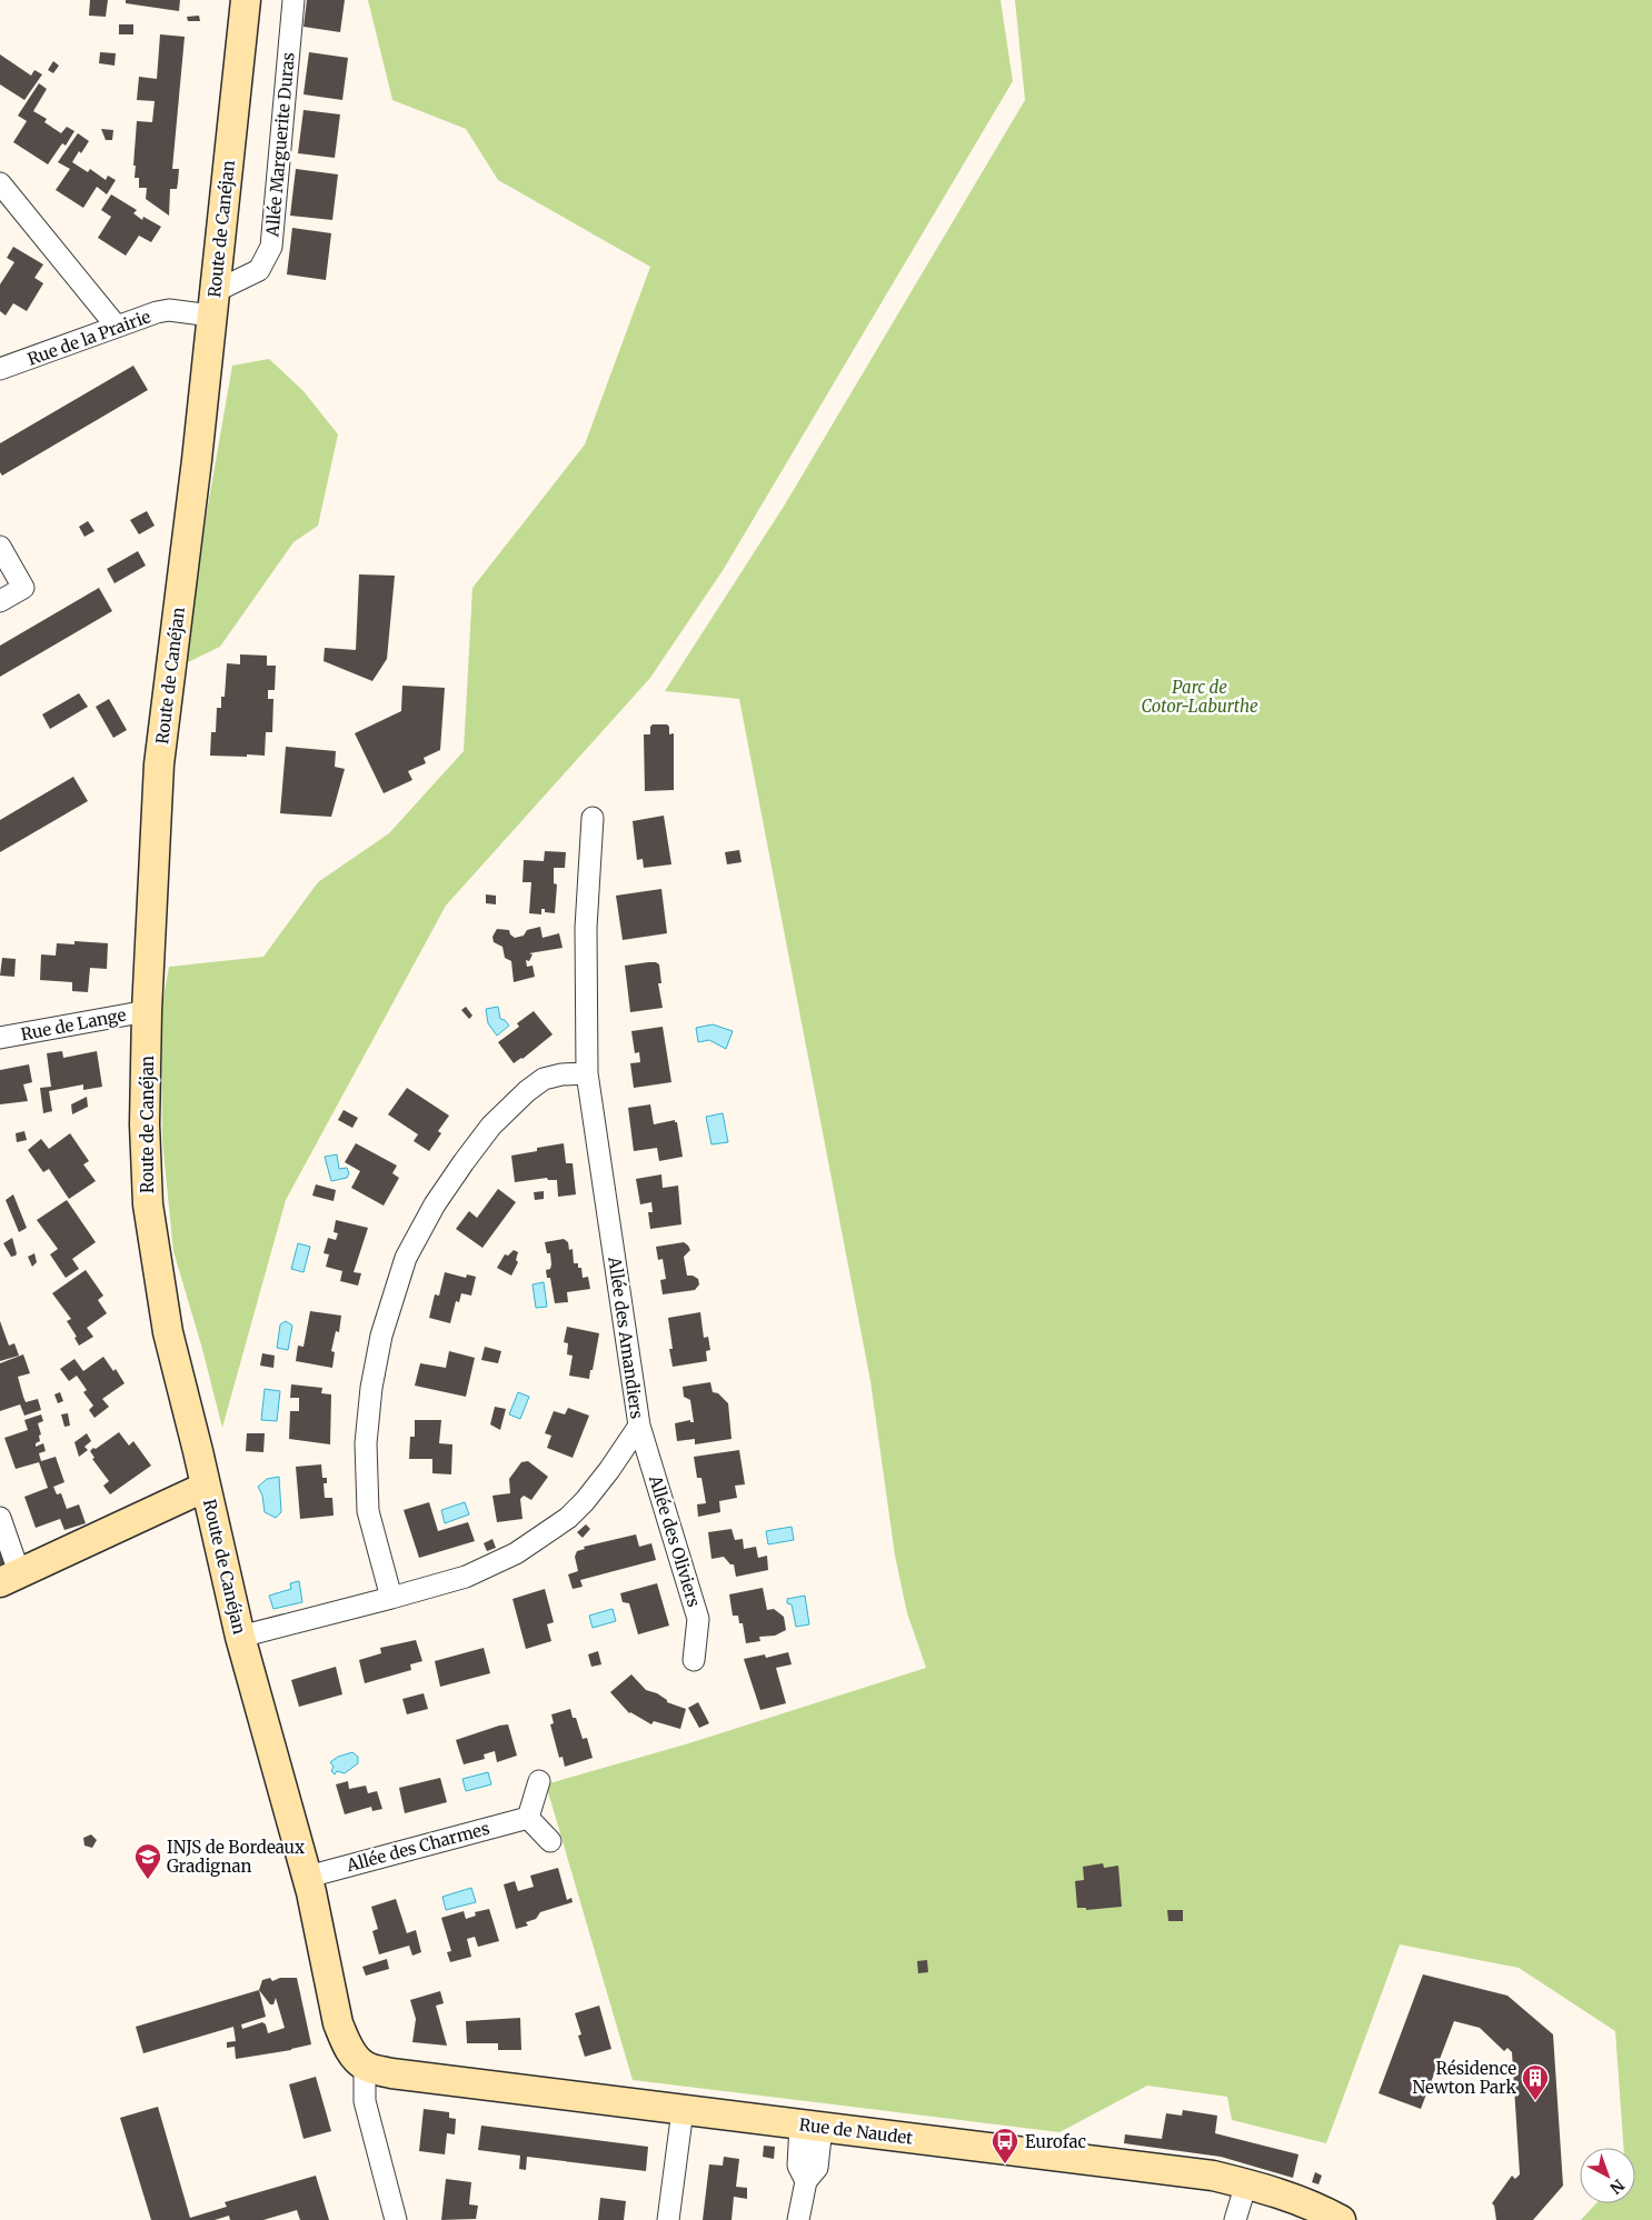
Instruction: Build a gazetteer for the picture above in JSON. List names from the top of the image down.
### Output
{
  "streets": {
    "street": [
      "Allée Marguerite Duras",
      "Route de Canéjan",
      "Rue de la Prairie",
      "Rue de Lange",
      "Allée des Amandiers",
      "Allée des Oliviers",
      "Allée des Charmes",
      "Rue de Naudet"
    ]
  },
  "crossings": [
    ["Allée Marguerite Duras", "Route de Canéjan"],
    ["Allée Marguerite Duras", "Rue de la Prairie"],
    ["Route de Canéjan", "Rue de la Prairie"],
    ["Route de Canéjan", "Rue de Lange"],
    ["Route de Canéjan", "Allée des Amandiers"],
    ["Route de Canéjan", "Allée des Charmes"],
    ["Route de Canéjan", "Rue de Naudet"],
    ["Allée des Amandiers", "Allée des Oliviers"]
  ],
  "parks": ["Parc de Cotor-Laburthe"],
  "places": {
    "school or university": ["INJS de Bordeaux Gradignan"],
    "building": ["Résidence Newton Park"],
    "bus stop": ["Eurofac"]
  },
  "north": "bottom right"
}
